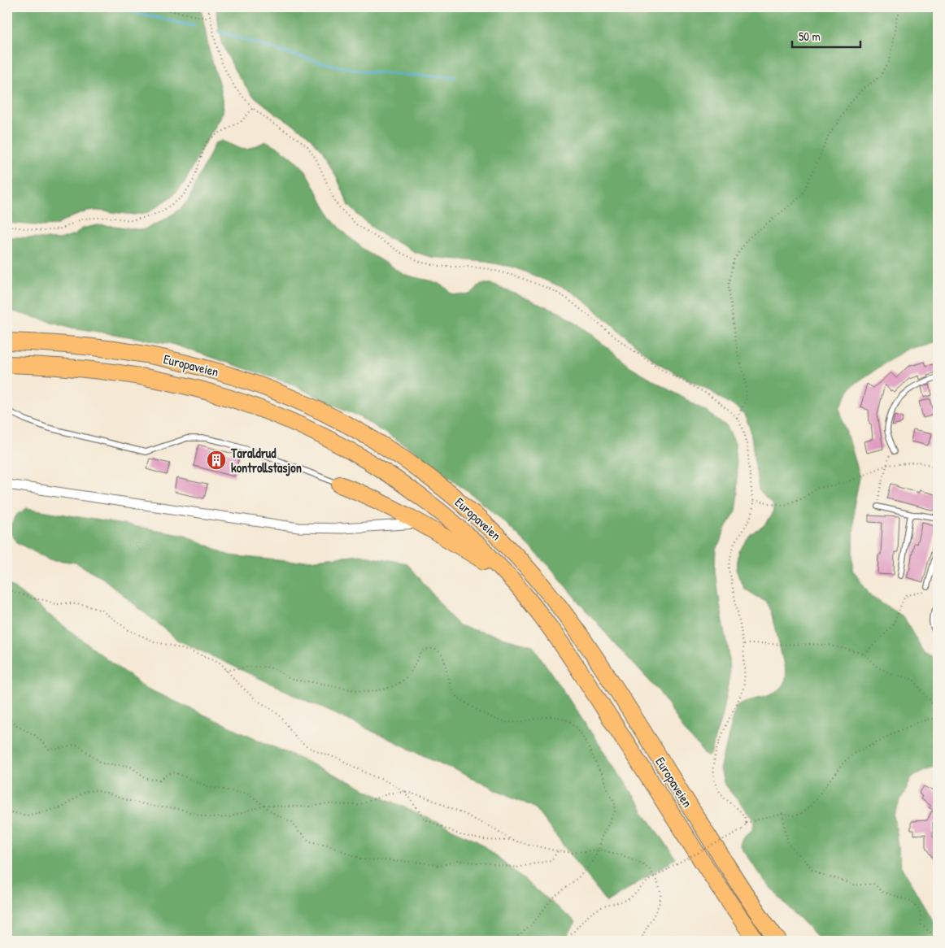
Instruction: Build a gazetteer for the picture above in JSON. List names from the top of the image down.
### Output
{
  "streets": {
    "highway": ["Europaveien"]
  },
  "places": {
    "building": ["Taraldrud kontrollstasjon"]
  },
  "scale_bar": "50 m"
}
